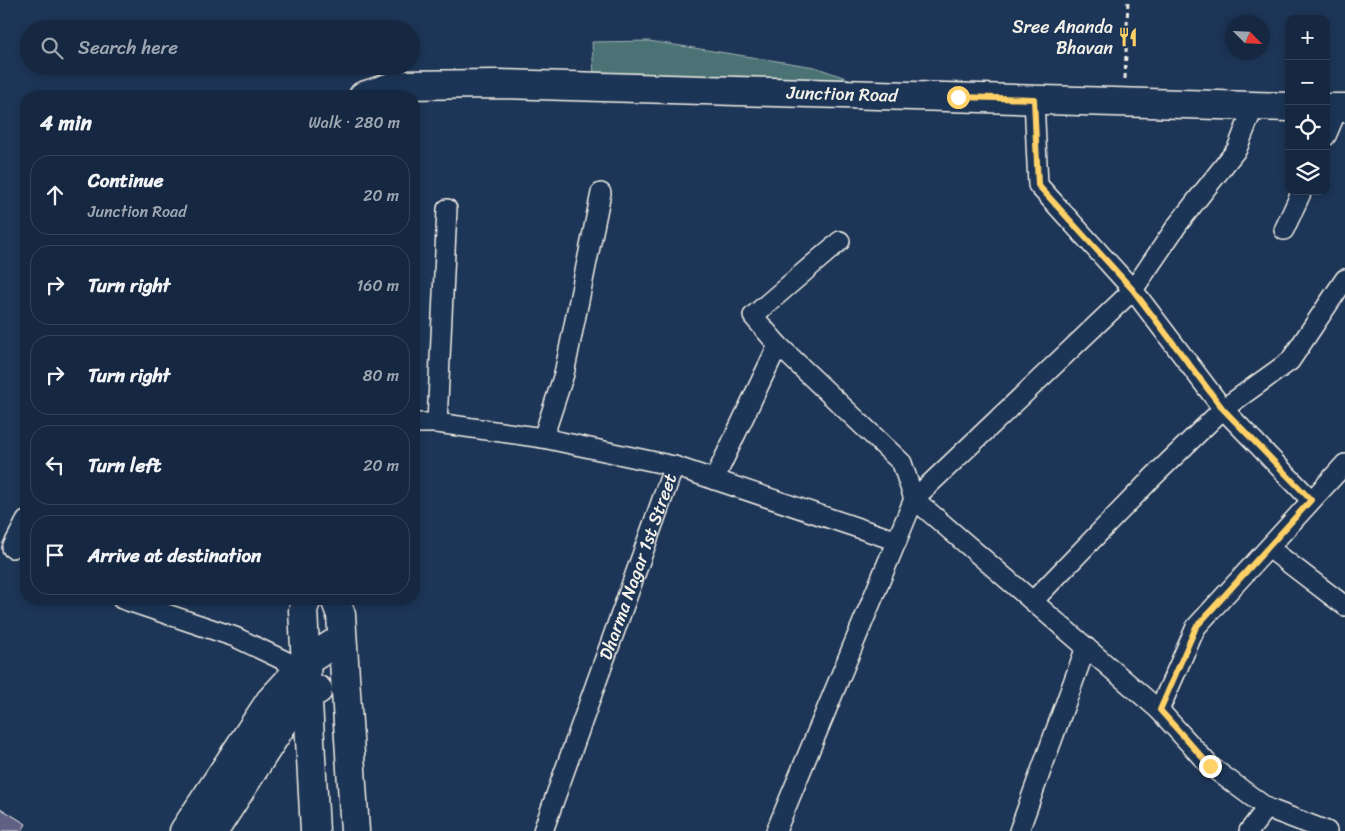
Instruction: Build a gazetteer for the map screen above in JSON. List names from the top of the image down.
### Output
{
  "streets": {
    "main road": ["Junction Road"],
    "street": ["Dharma Nagar 1st Street"]
  },
  "places": {
    "restaurant": ["Sree Ananda Bhavan"]
  },
  "north": "bottom right",
  "page": {
    "map_buttons": ["+", "−"],
    "search": "Search here",
    "heading": ["4 min", "Walk · 280 m"],
    "list": [
      ["Continue", "Junction Road", "20 m"],
      ["Turn right", "160 m"],
      ["Turn right", "80 m"],
      ["Turn left", "20 m"],
      "Arrive at destination"
    ]
  }
}
